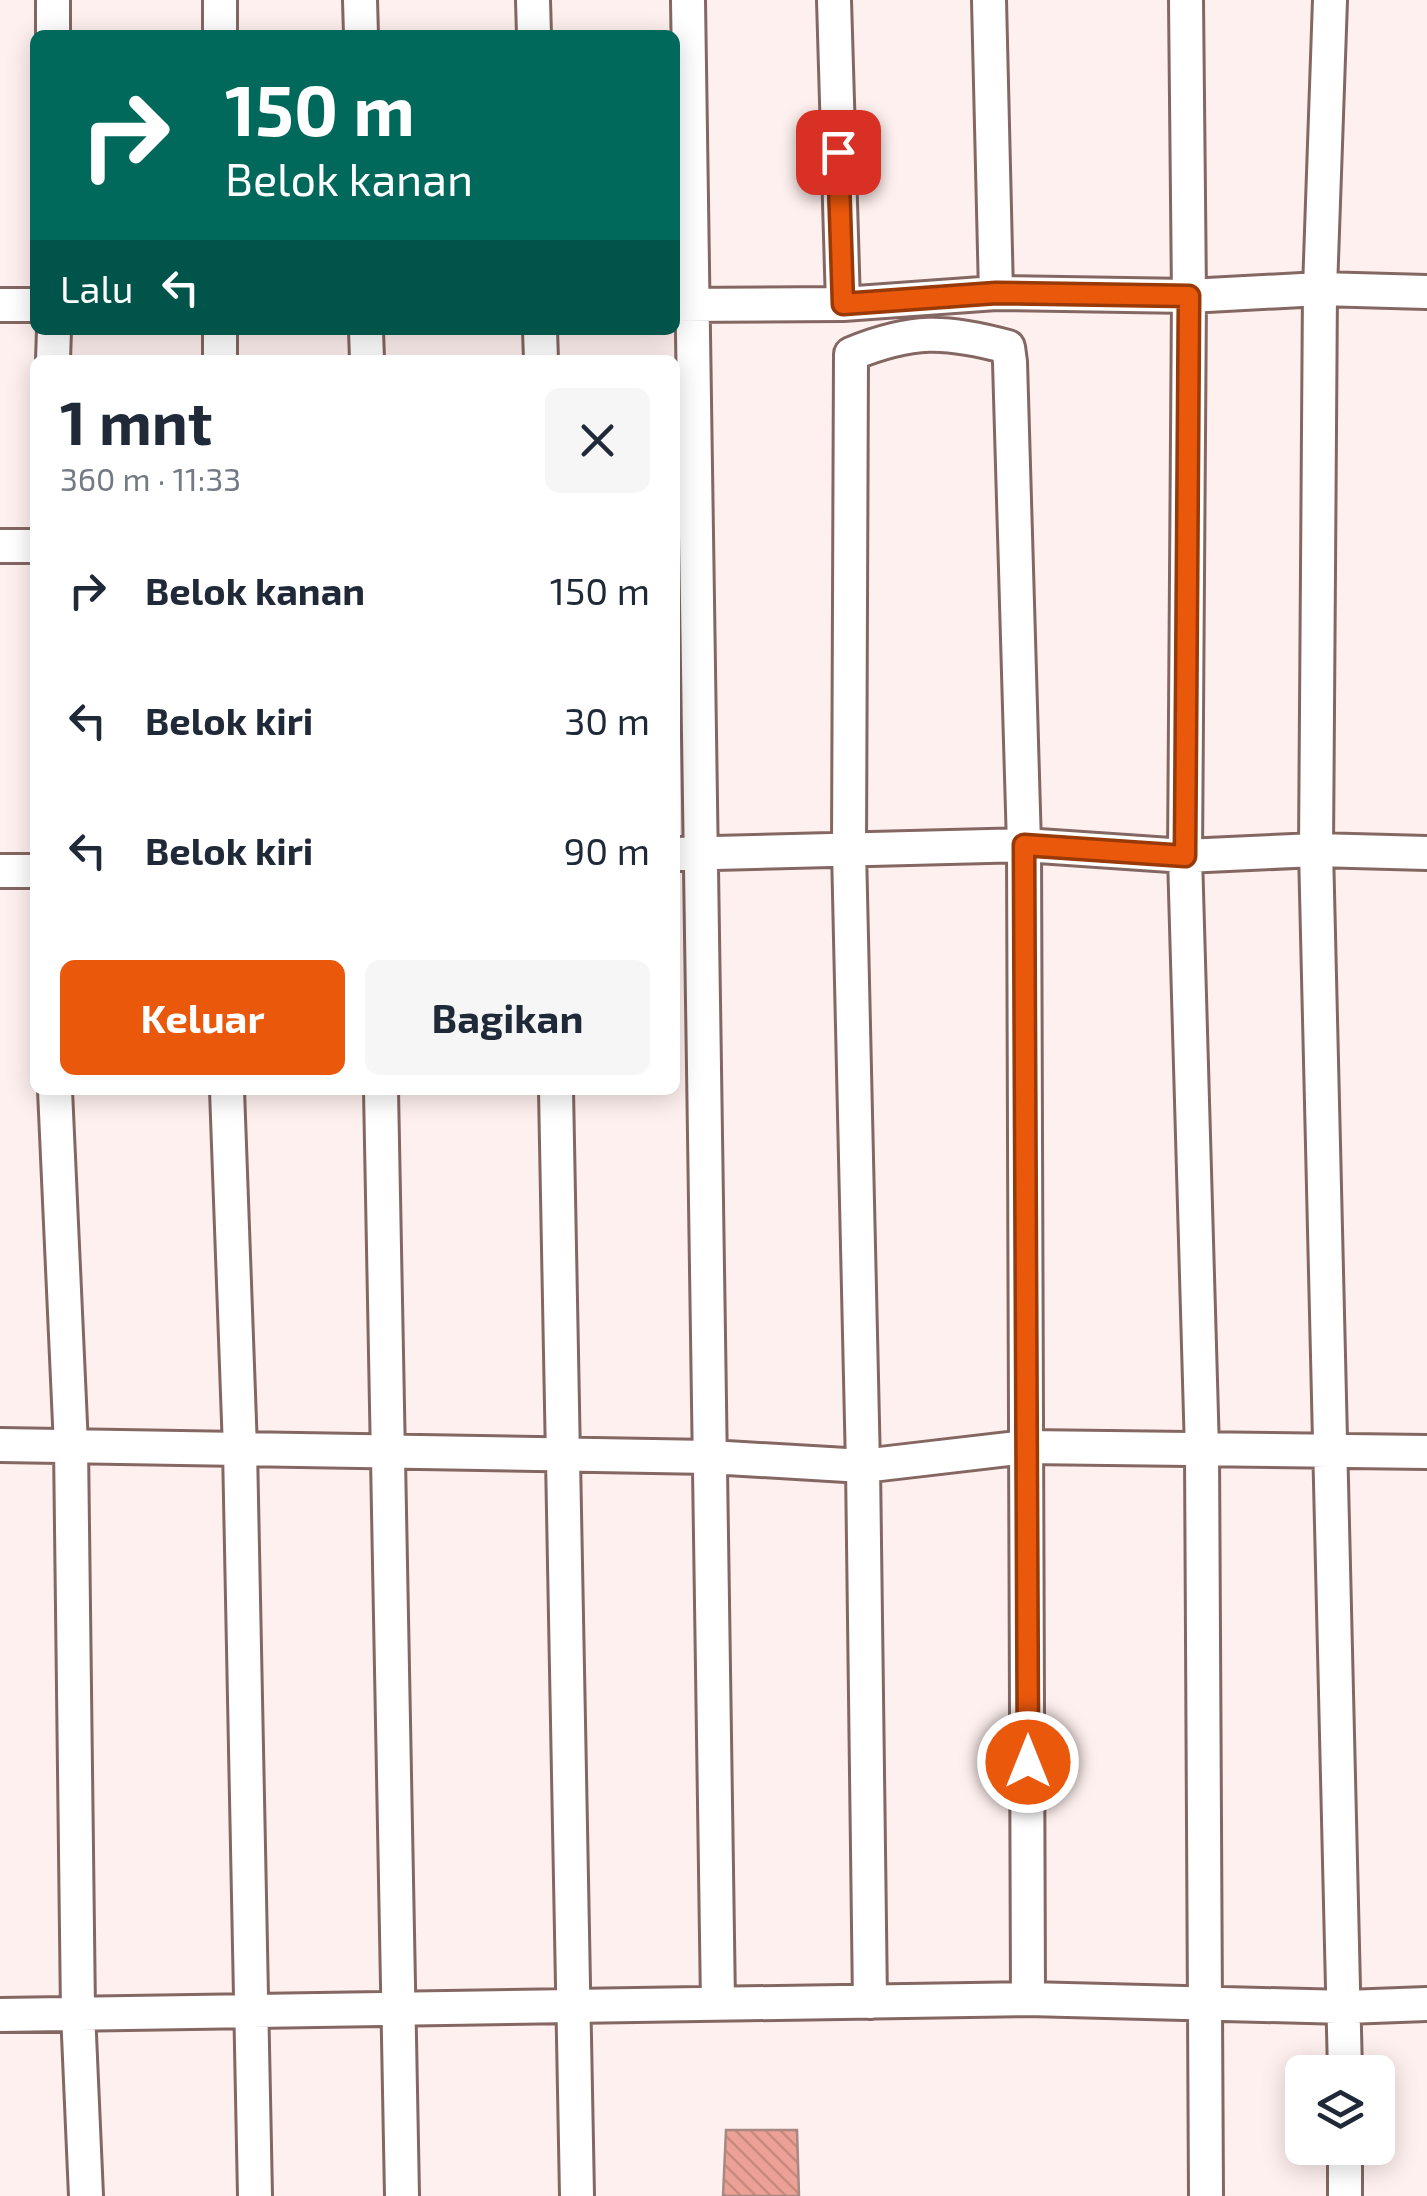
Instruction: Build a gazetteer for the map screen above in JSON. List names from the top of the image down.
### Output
{
  "page": {
    "turn": ["150 m", "Belok kanan"],
    "then": "Lalu",
    "heading": ["1 mnt", "360 m · 11:33"],
    "list": [
      {
        "name": "Belok kanan",
        "value": "150 m"
      },
      {
        "name": "Belok kiri",
        "value": "30 m"
      },
      {
        "name": "Belok kiri",
        "value": "90 m"
      }
    ],
    "buttons": ["Keluar", "Bagikan"]
  }
}
